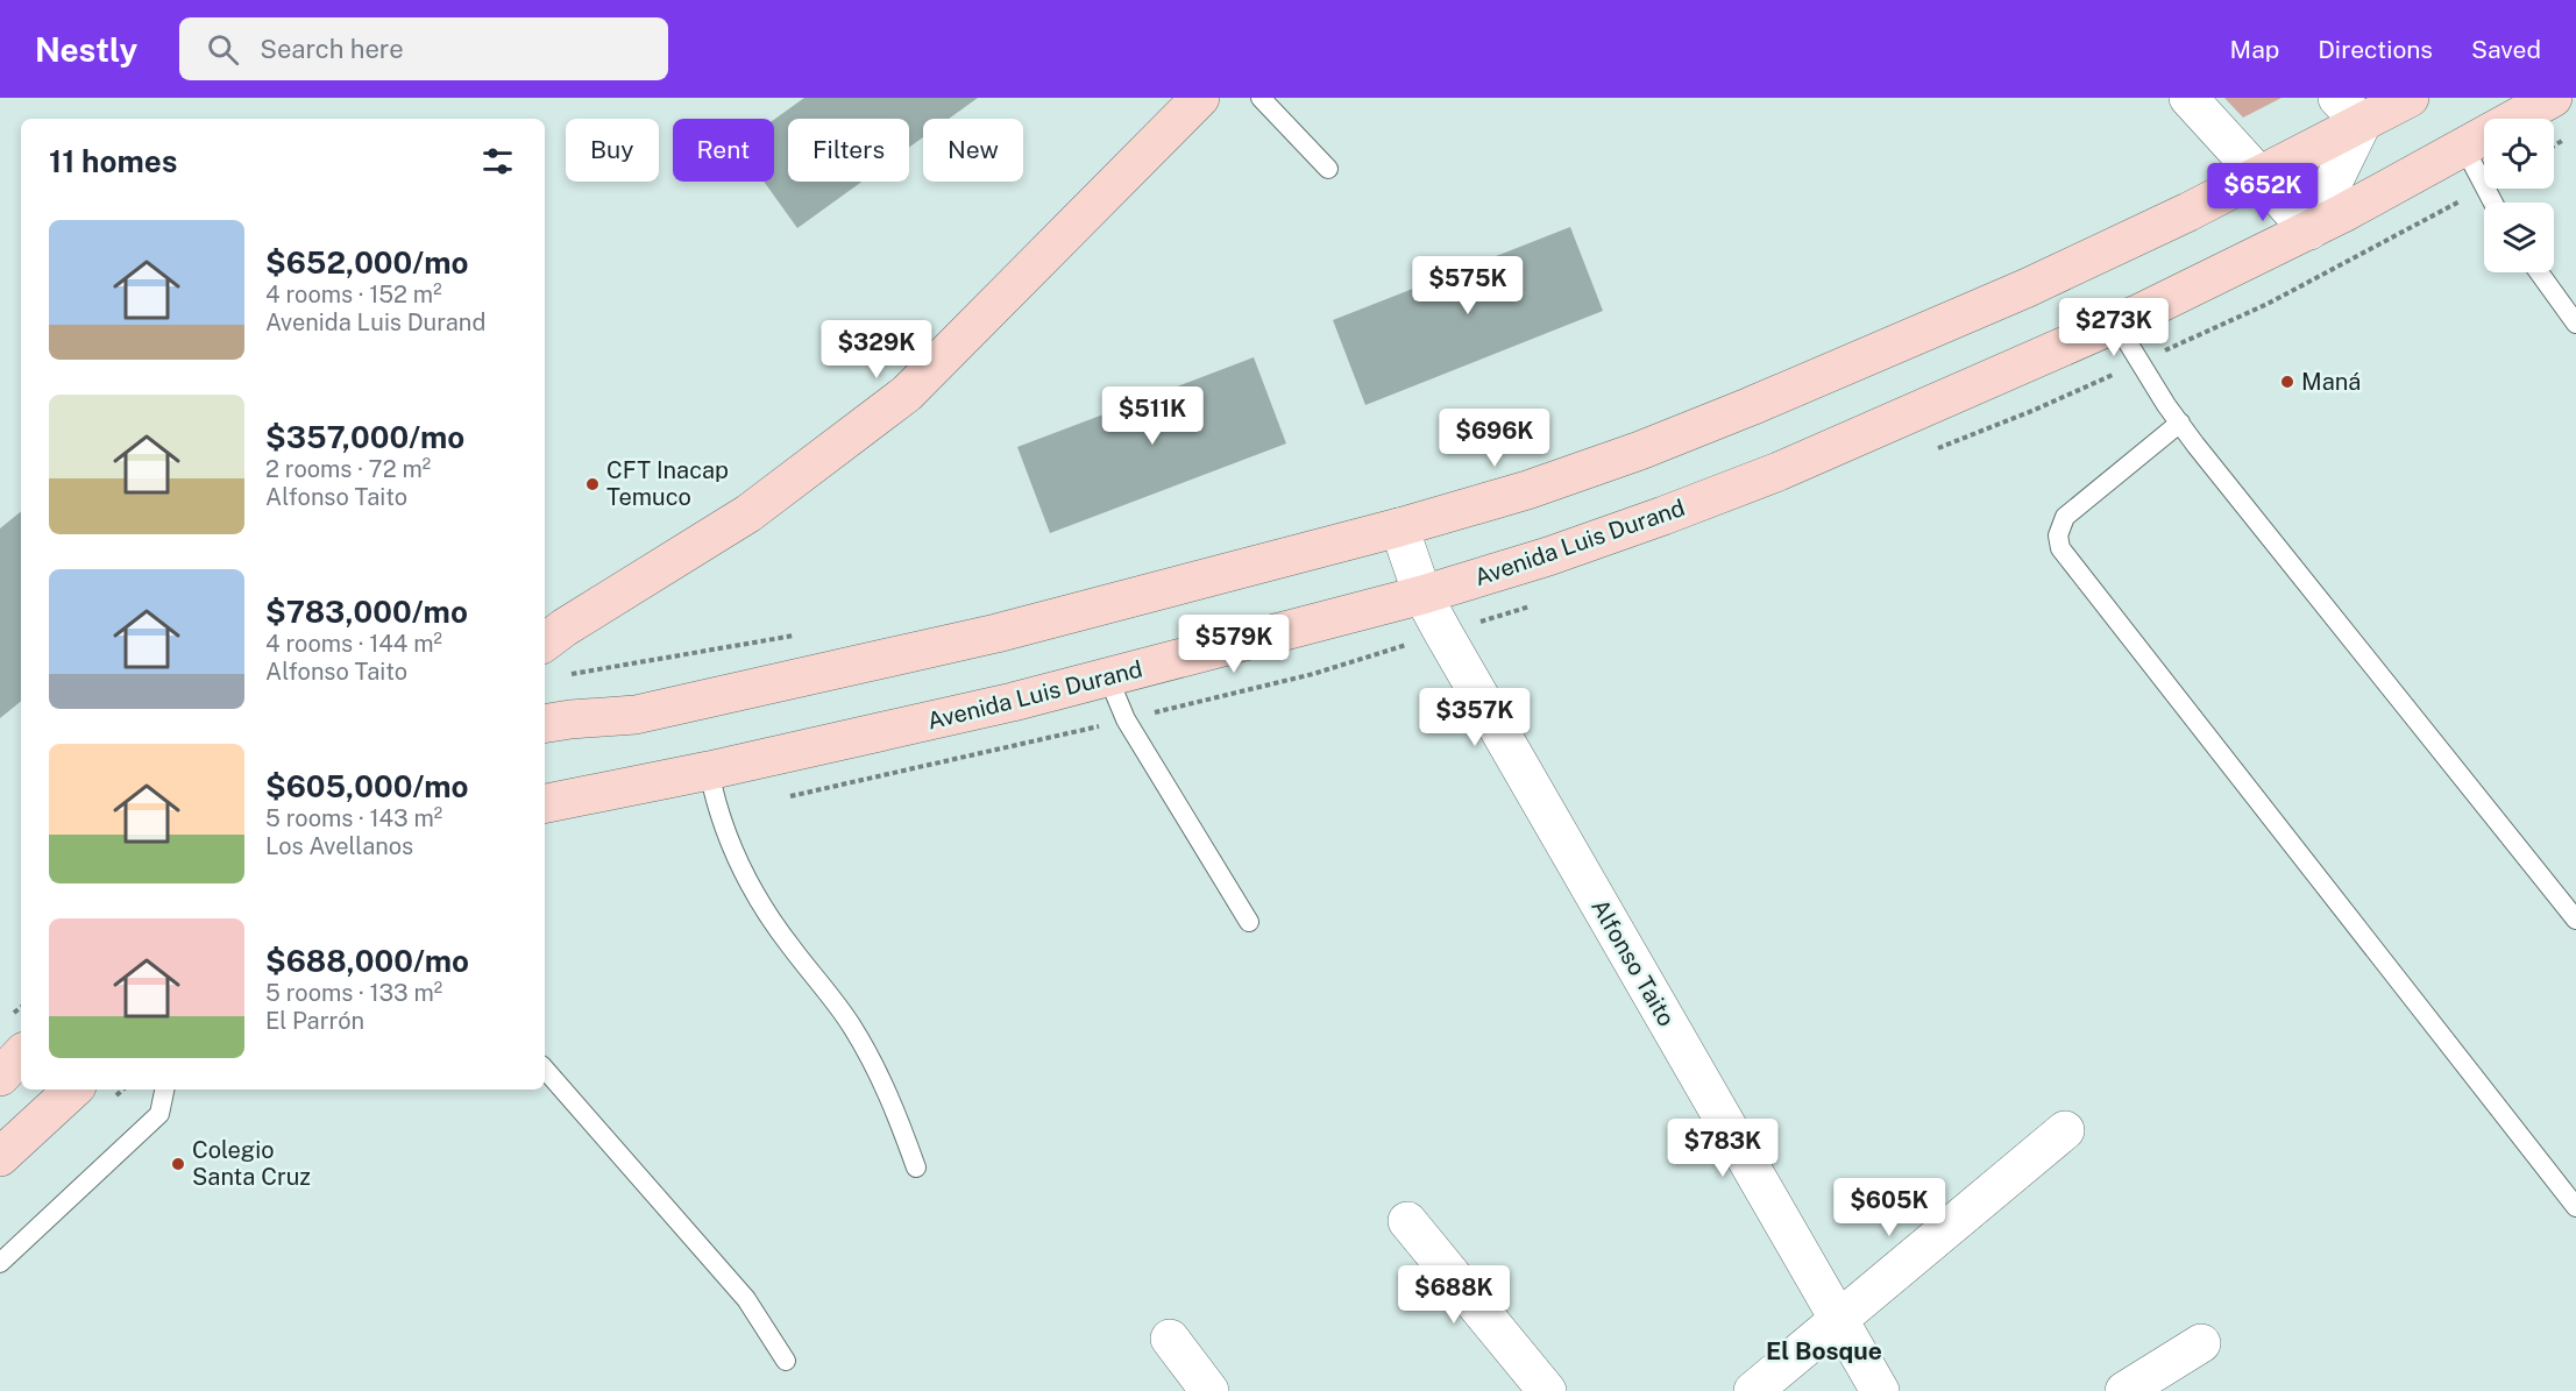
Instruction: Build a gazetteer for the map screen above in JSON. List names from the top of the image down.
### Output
{
  "streets": {
    "street": ["Avenida Luis Durand", "Alfonso Taito"]
  },
  "crossings": [
    ["Avenida Luis Durand", "Alfonso Taito"]
  ],
  "districts": ["El Bosque"],
  "places": ["Maná", "CFT Inacap Temuco", "Colegio Santa Cruz"],
  "page": {
    "header": "Nestly",
    "search": "Search here",
    "nav": ["Map", "Directions", "Saved"],
    "chip": [
      "Buy",
      "Rent",
      "Filters",
      "New"
    ],
    "heading": "11 homes",
    "price": [
      "$652K",
      "$575K",
      "$273K",
      "$329K",
      "$511K",
      "$696K",
      "$579K",
      "$357K",
      "$783K",
      "$605K",
      "$688K"
    ],
    "list": [
      {
        "name": "$652,000/mo",
        "note": "4 rooms · 152 m² · Avenida Luis Durand"
      },
      {
        "name": "$357,000/mo",
        "note": "2 rooms · 72 m² · Alfonso Taito"
      },
      {
        "name": "$783,000/mo",
        "note": "4 rooms · 144 m² · Alfonso Taito"
      },
      {
        "name": "$605,000/mo",
        "note": "5 rooms · 143 m² · Los Avellanos"
      },
      {
        "name": "$688,000/mo",
        "note": "5 rooms · 133 m² · El Parrón"
      }
    ]
  }
}
